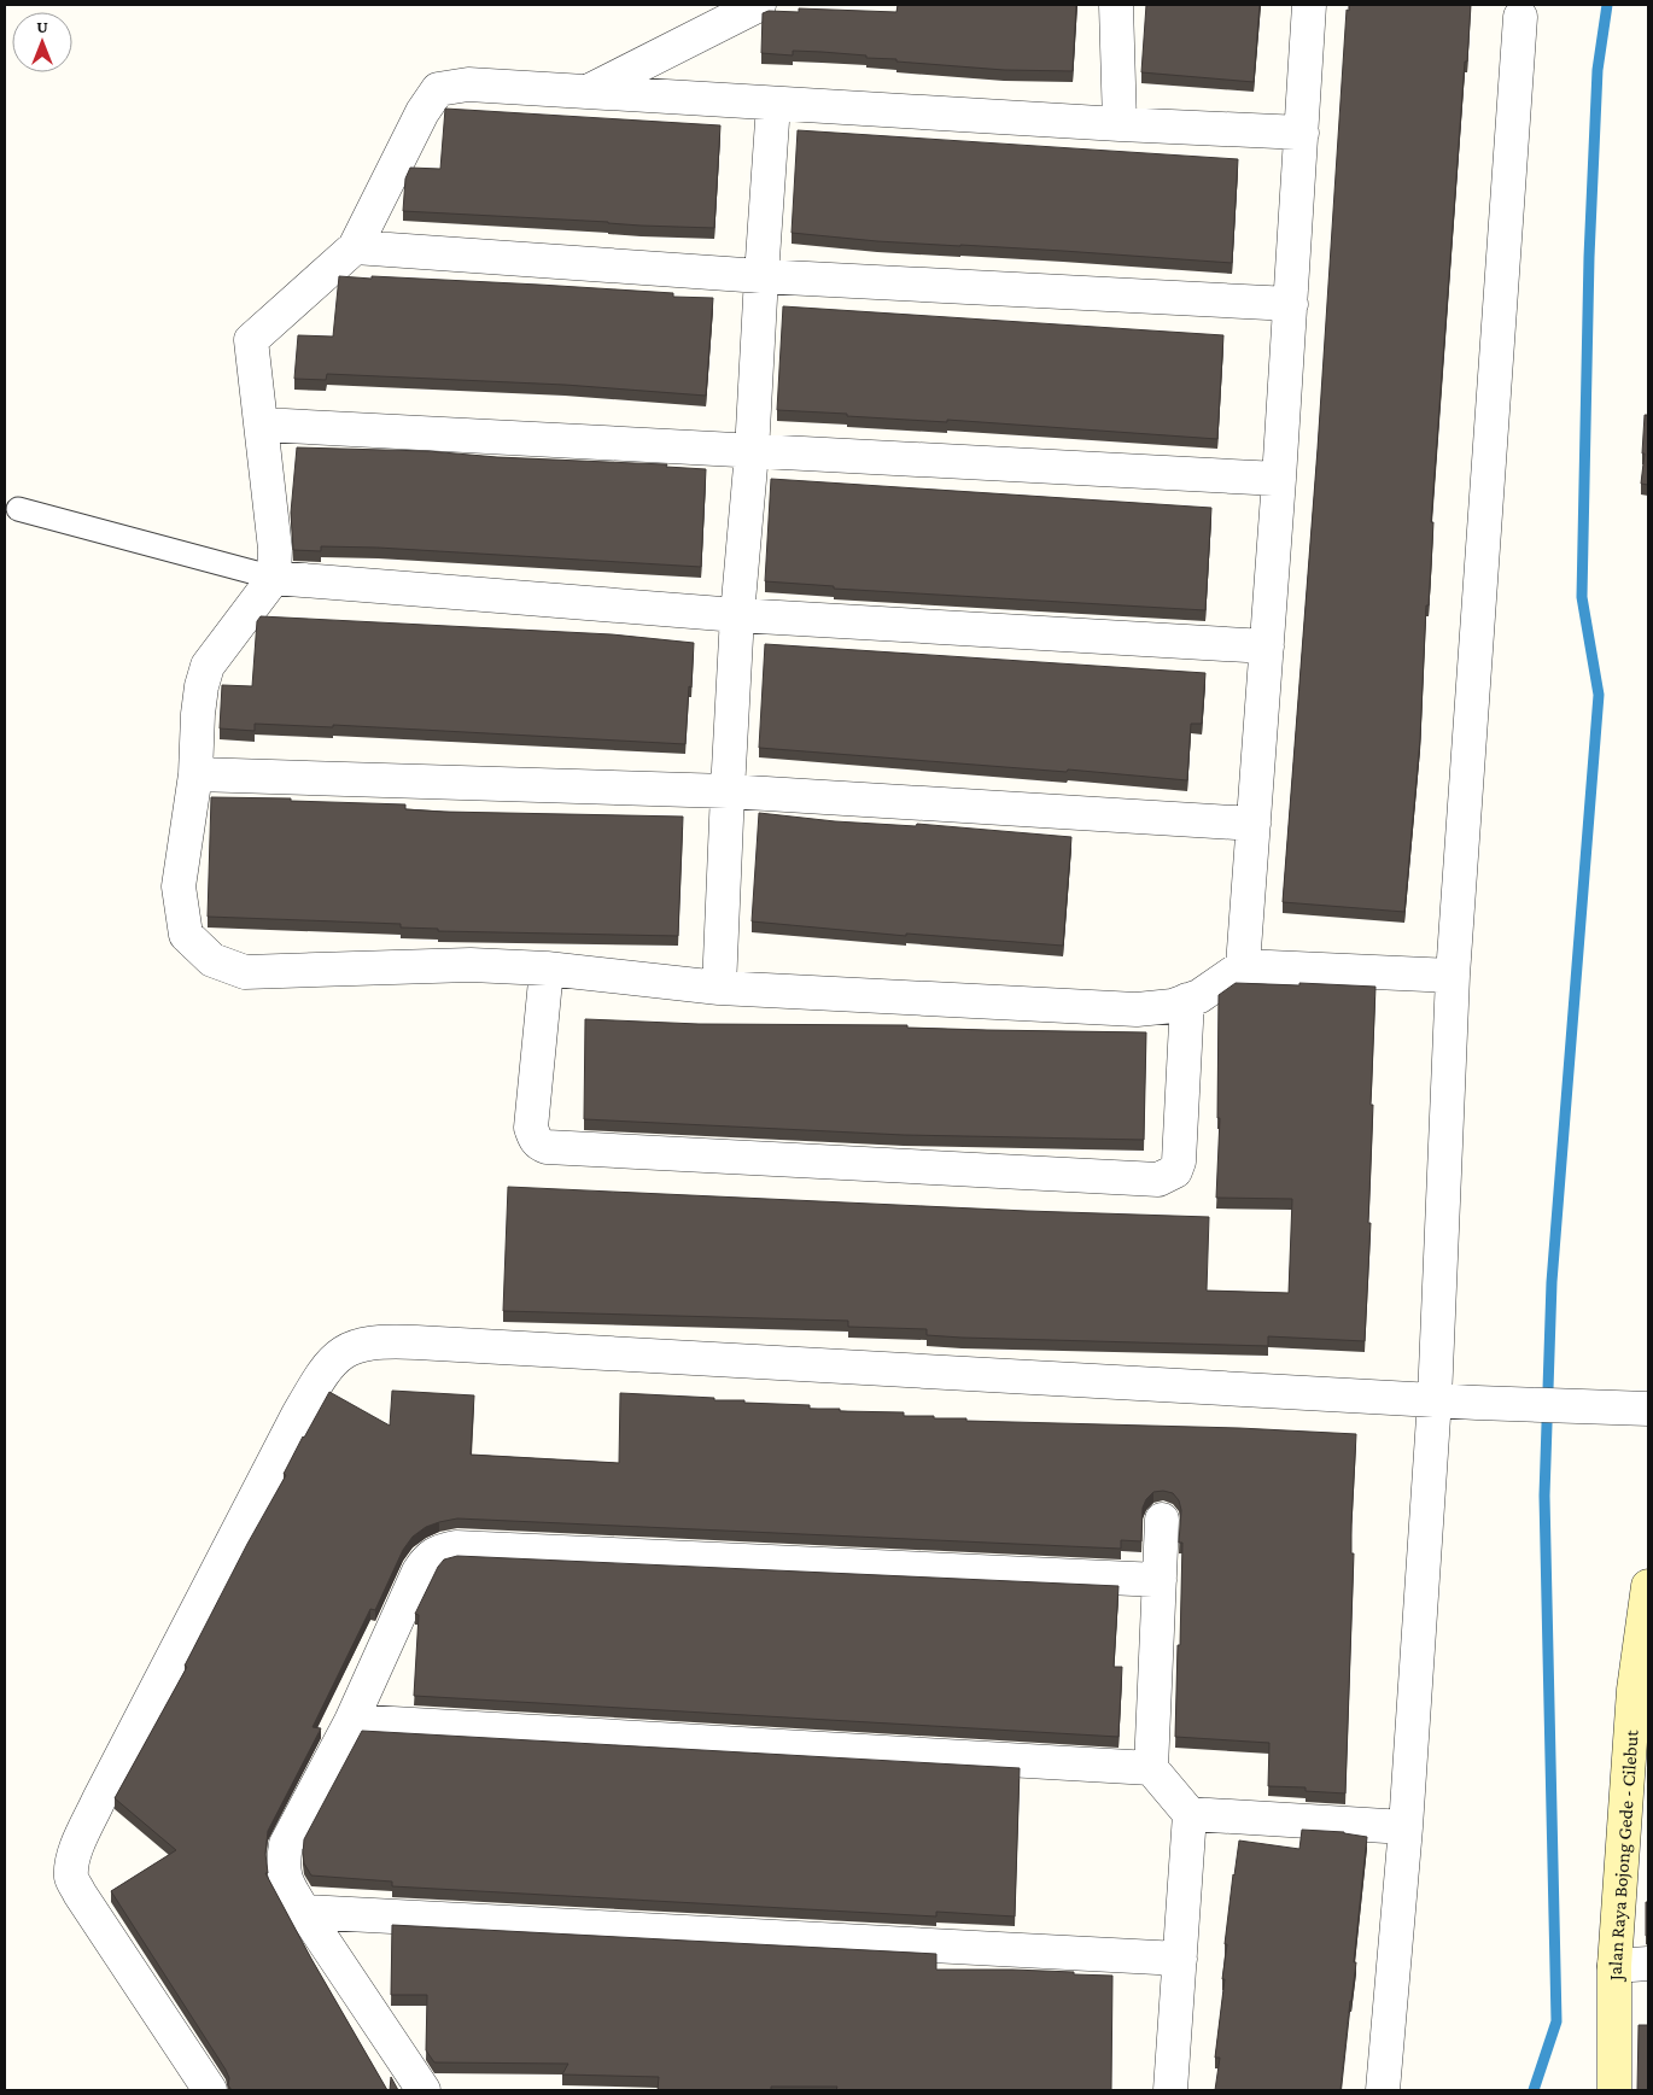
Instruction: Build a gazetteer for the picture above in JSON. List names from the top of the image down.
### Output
{
  "streets": {
    "main road": ["Jalan Raya Bojong Gede - Cilebut"]
  },
  "north": "top"
}
